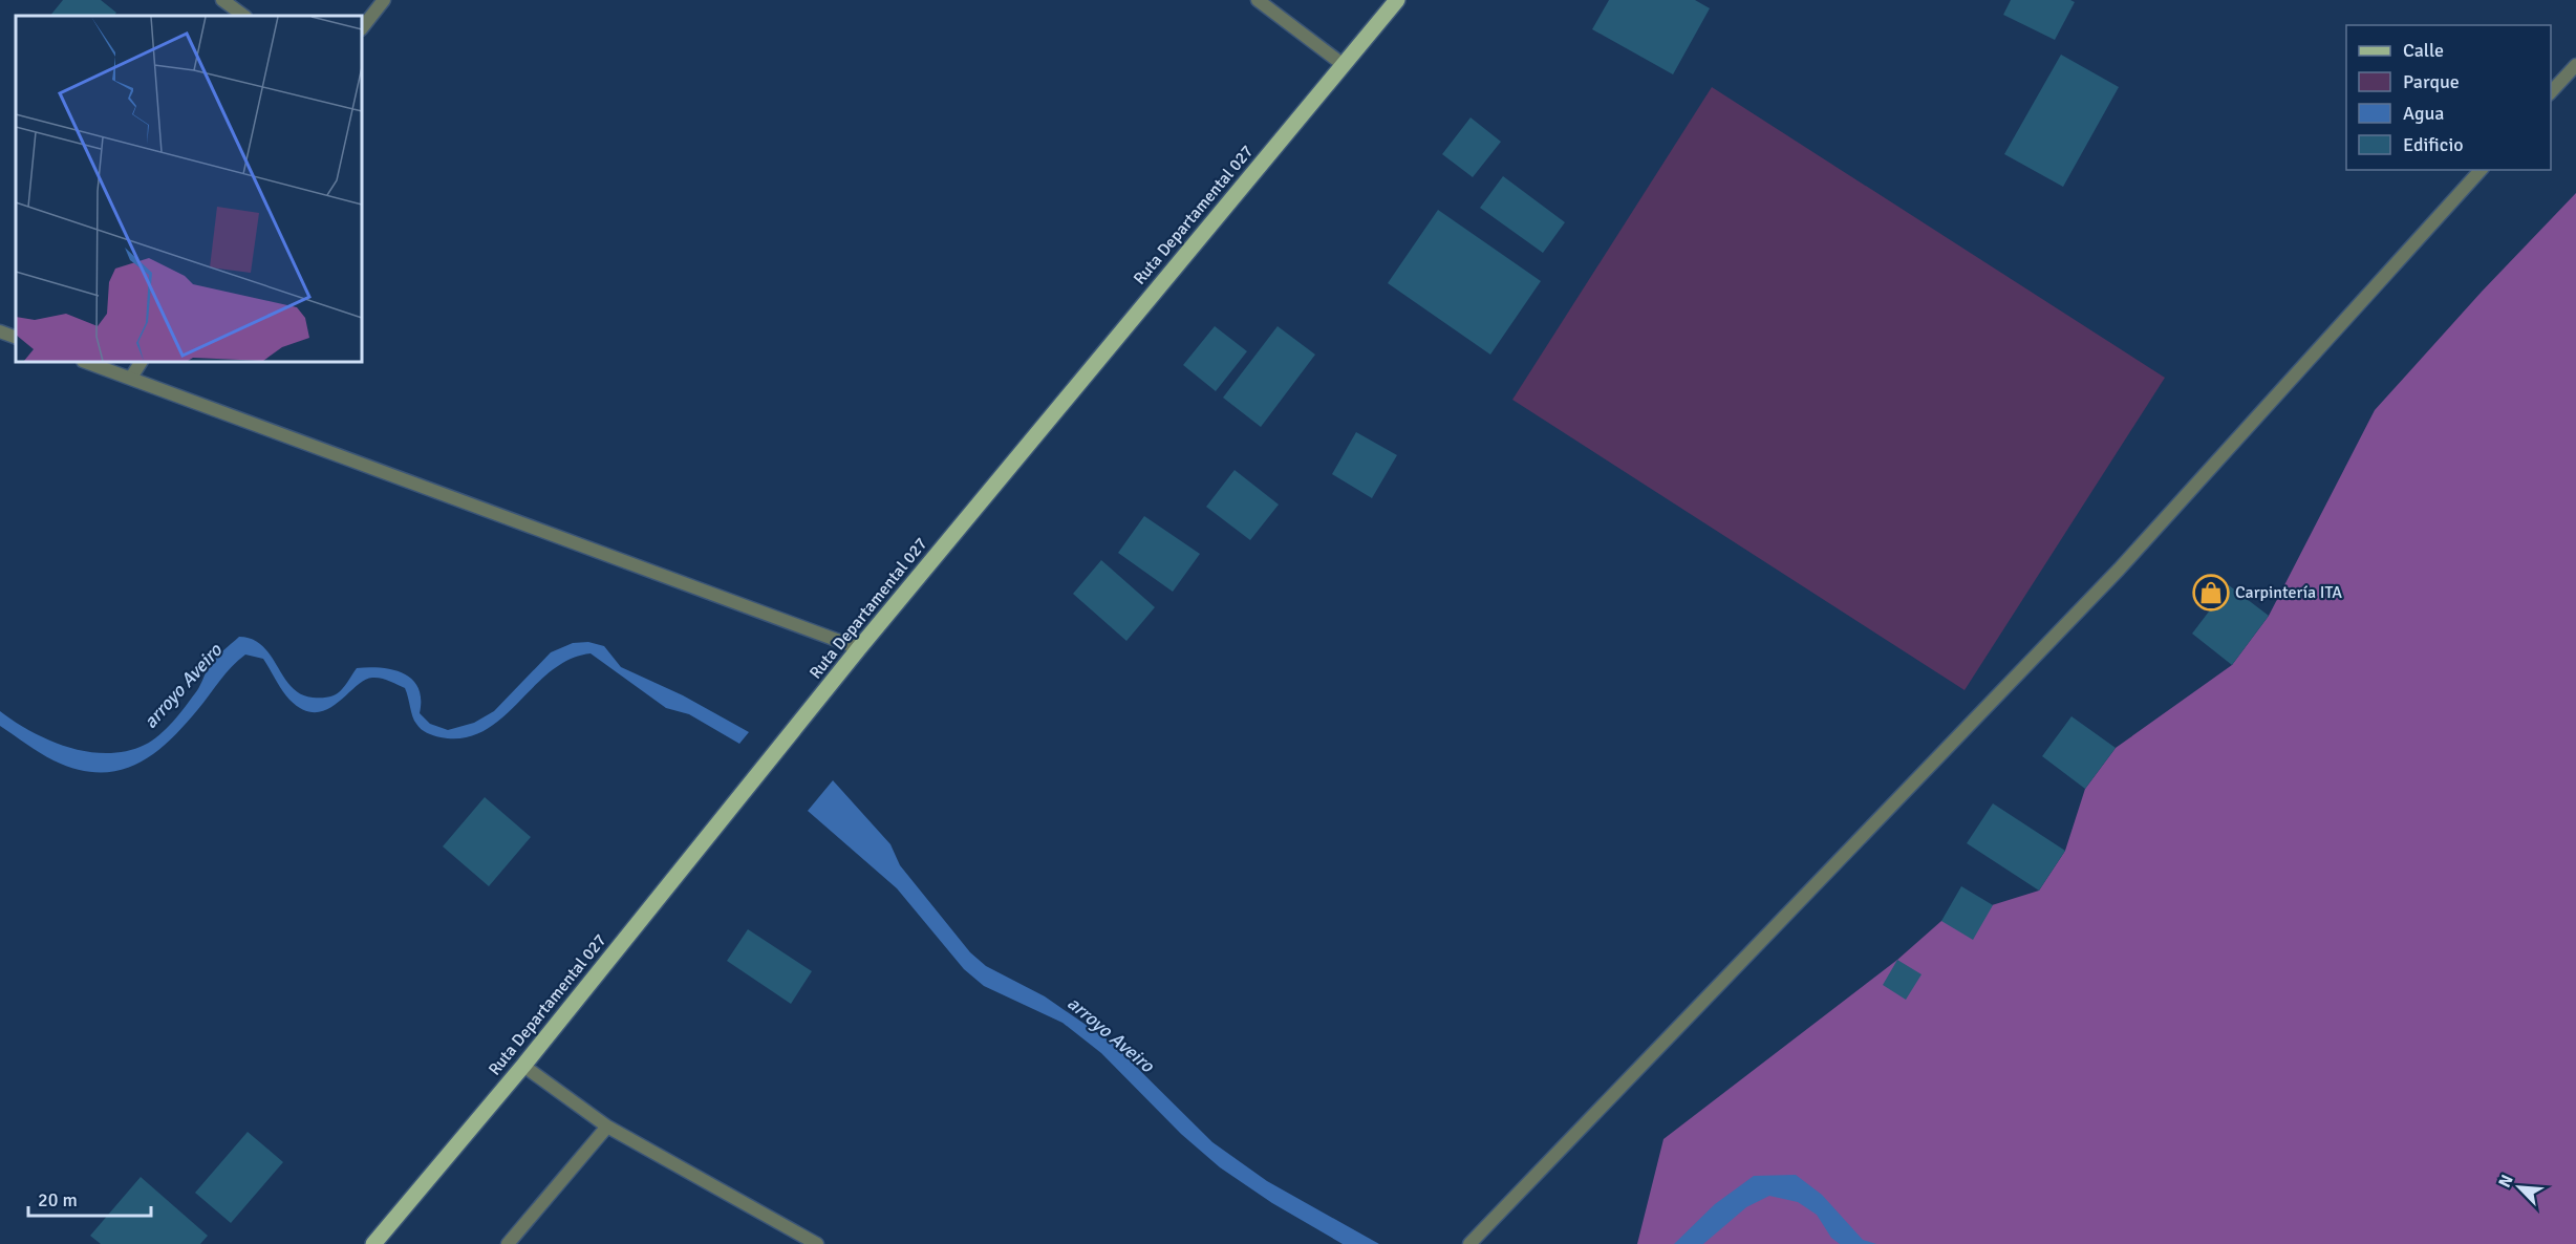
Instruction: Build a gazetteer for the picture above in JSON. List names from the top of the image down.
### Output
{
  "streets": {
    "main road": ["Ruta Departamental 027"]
  },
  "water": ["arroyo Aveiro"],
  "places": {
    "shop": ["Carpintería ITA"]
  },
  "legend": [
    "Calle",
    "Parque",
    "Agua",
    "Edificio"
  ],
  "scale_bar": "20 m",
  "north": "top left"
}
